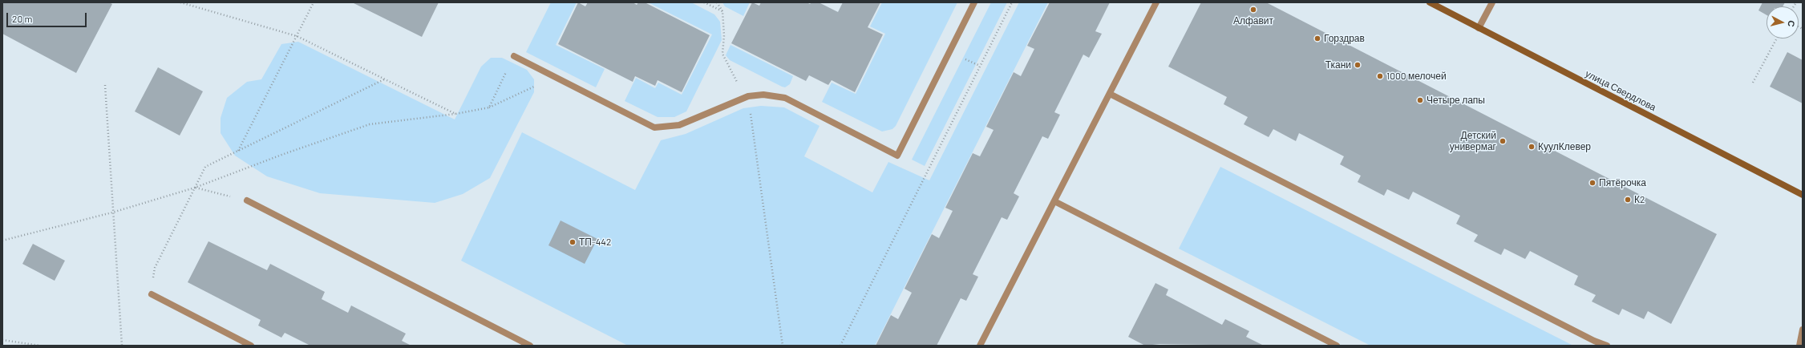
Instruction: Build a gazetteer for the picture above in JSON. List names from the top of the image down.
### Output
{
  "streets": {
    "main road": ["улица Свердлова"]
  },
  "places": [
    "Алфавит",
    "Горздрав",
    "Ткани",
    "1000 мелочей",
    "Четыре лапы",
    "Детский универмаг",
    "КуулКлевер",
    "Пятёрочка",
    "К2",
    "ТП-442"
  ],
  "scale_bar": "20 m",
  "north": "right"
}
